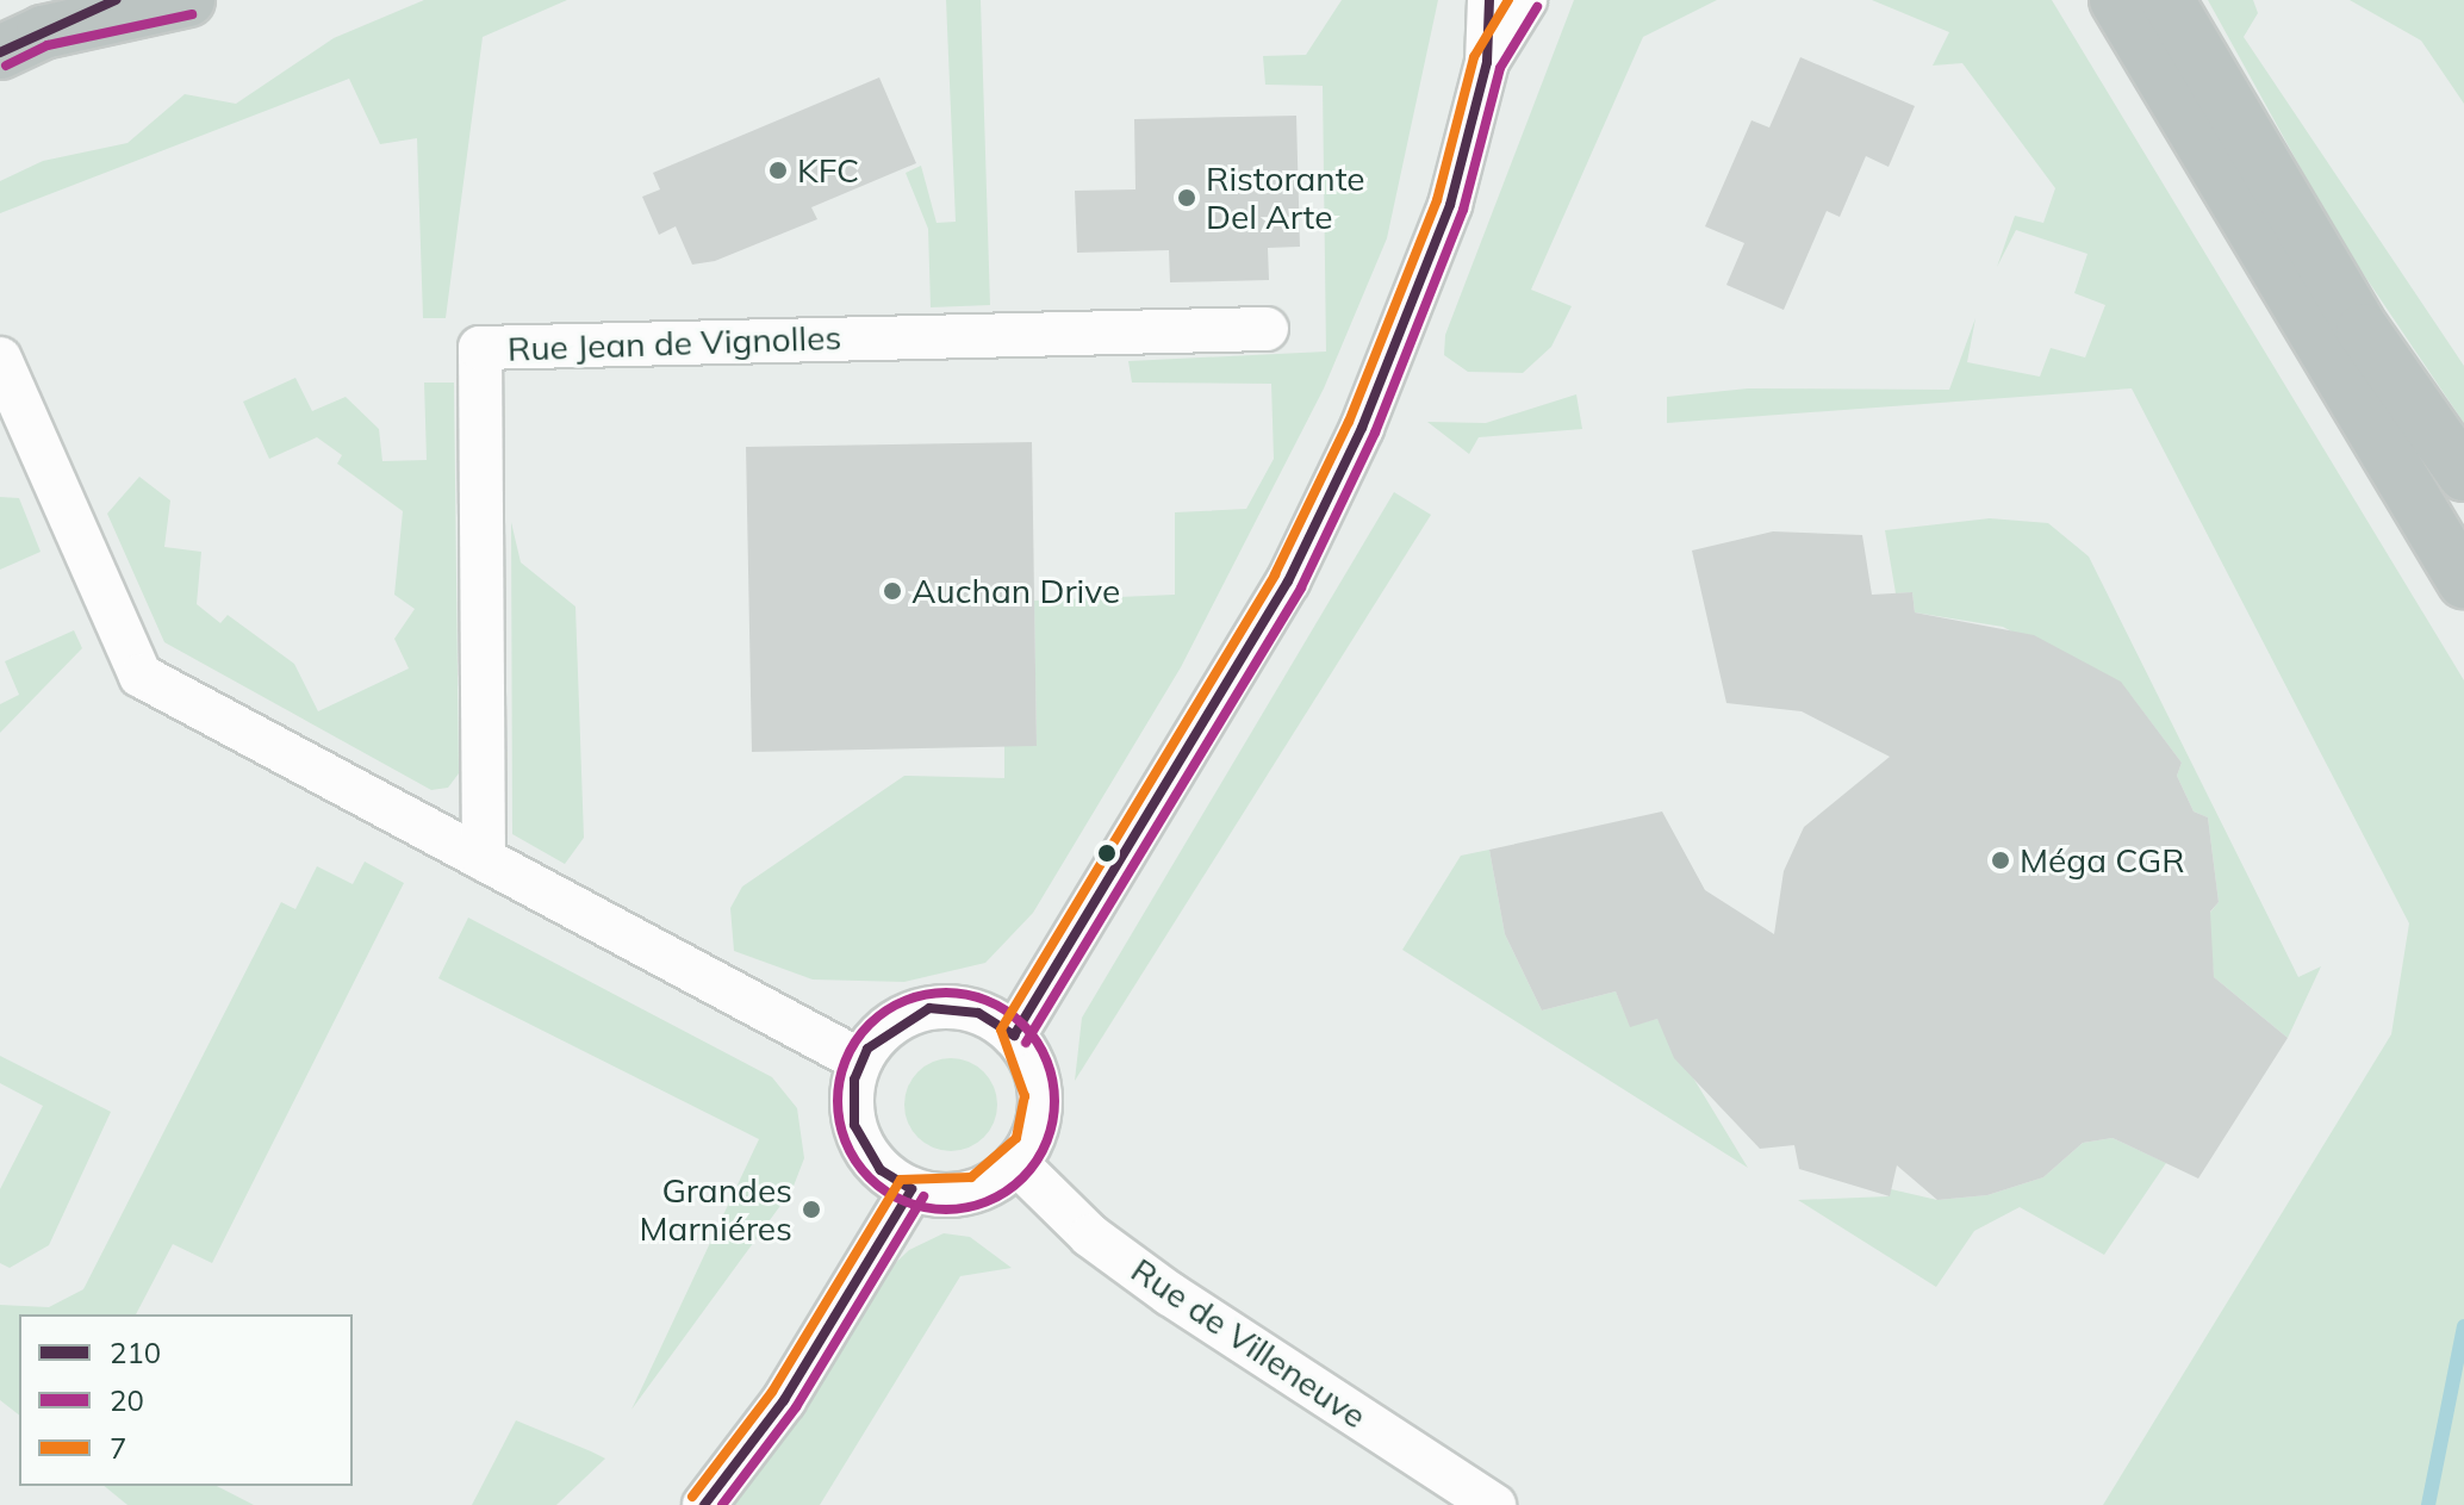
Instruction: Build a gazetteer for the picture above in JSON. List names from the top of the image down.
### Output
{
  "streets": {
    "street": ["Rue Jean de Vignolles", "Rue de Villeneuve"]
  },
  "places": [
    "KFC",
    "Ristorante Del Arte",
    "Auchan Drive",
    "Méga CGR",
    "Grandes Marniéres"
  ],
  "lines": ["transit line 210", "transit line 7", "transit line 20"],
  "legend": ["210", "20", "7"]
}
